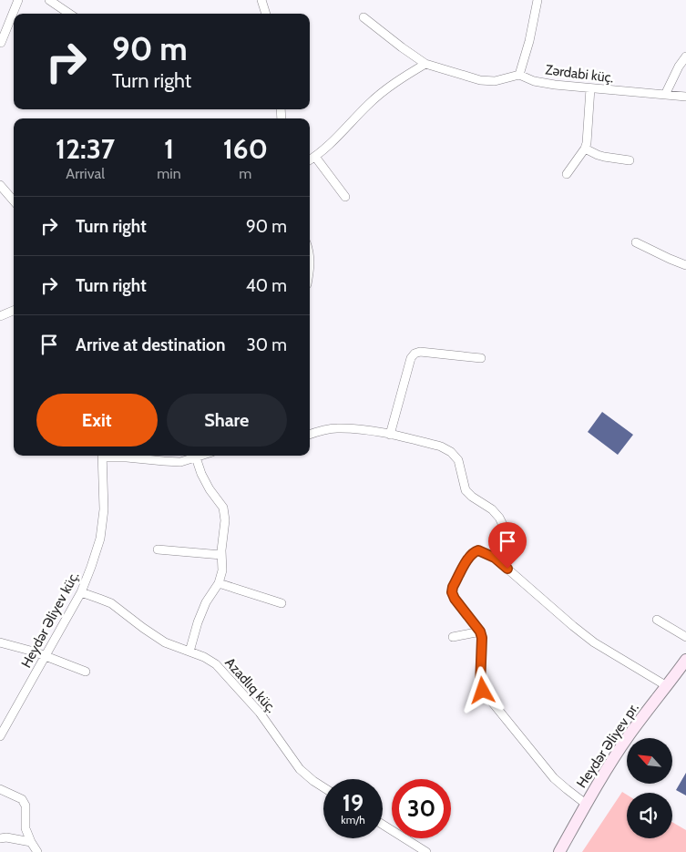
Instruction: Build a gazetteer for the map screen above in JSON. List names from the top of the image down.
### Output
{
  "streets": {
    "main road": ["Heydər Əliyev pr."],
    "street": ["Zərdabi küç.", "Heydər Əliyev küç.", "Azadlıq küç."]
  },
  "crossings": [
    ["Heydər Əliyev küç.", "Azadlıq küç."]
  ],
  "north": "top left",
  "page": {
    "turn": ["90 m", "Turn right"],
    "eta": [
      "12:37",
      "Arrival",
      "1",
      "min",
      "160",
      "m"
    ],
    "list": [
      {
        "name": "Turn right",
        "value": "90 m"
      },
      {
        "name": "Turn right",
        "value": "40 m"
      },
      {
        "name": "Arrive at destination",
        "value": "30 m"
      }
    ],
    "buttons": ["Exit", "Share"],
    "speed": "19 km/h",
    "limit": "30"
  }
}
